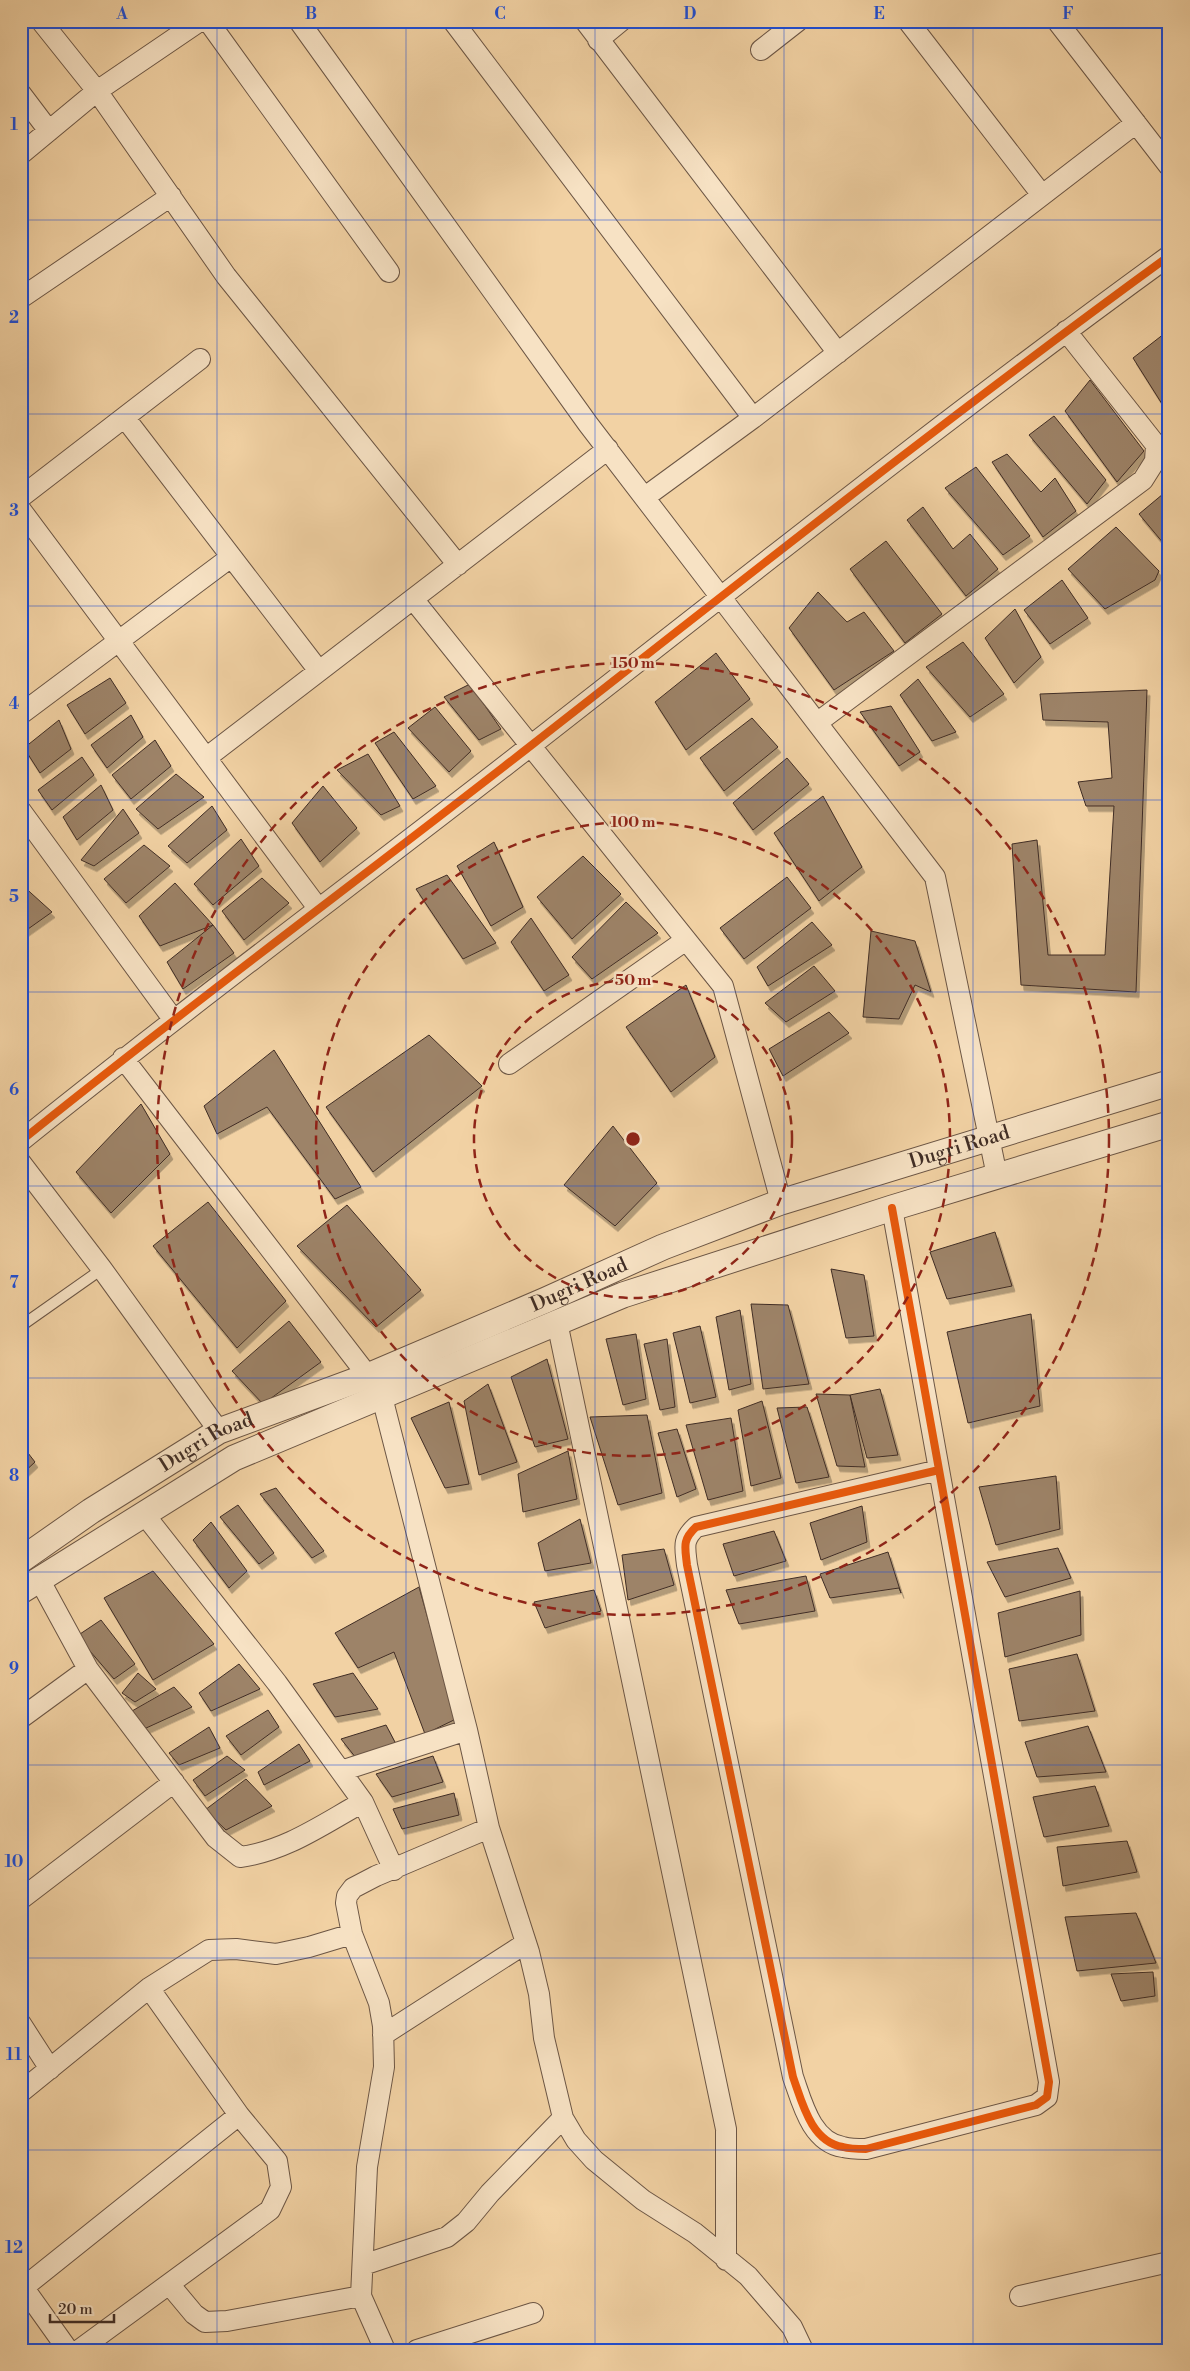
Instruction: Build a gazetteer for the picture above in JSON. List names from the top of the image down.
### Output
{
  "streets": {
    "street": ["Dugri Road"]
  },
  "scale_bar": "20 m",
  "grid": {
    "columns": [
      "A",
      "B",
      "C",
      "D",
      "E",
      "F"
    ],
    "rows": [
      "1",
      "2",
      "3",
      "4",
      "5",
      "6",
      "7",
      "8",
      "9",
      "10",
      "11",
      "12"
    ]
  },
  "rings": ["150 m", "100 m", "50 m"]
}
